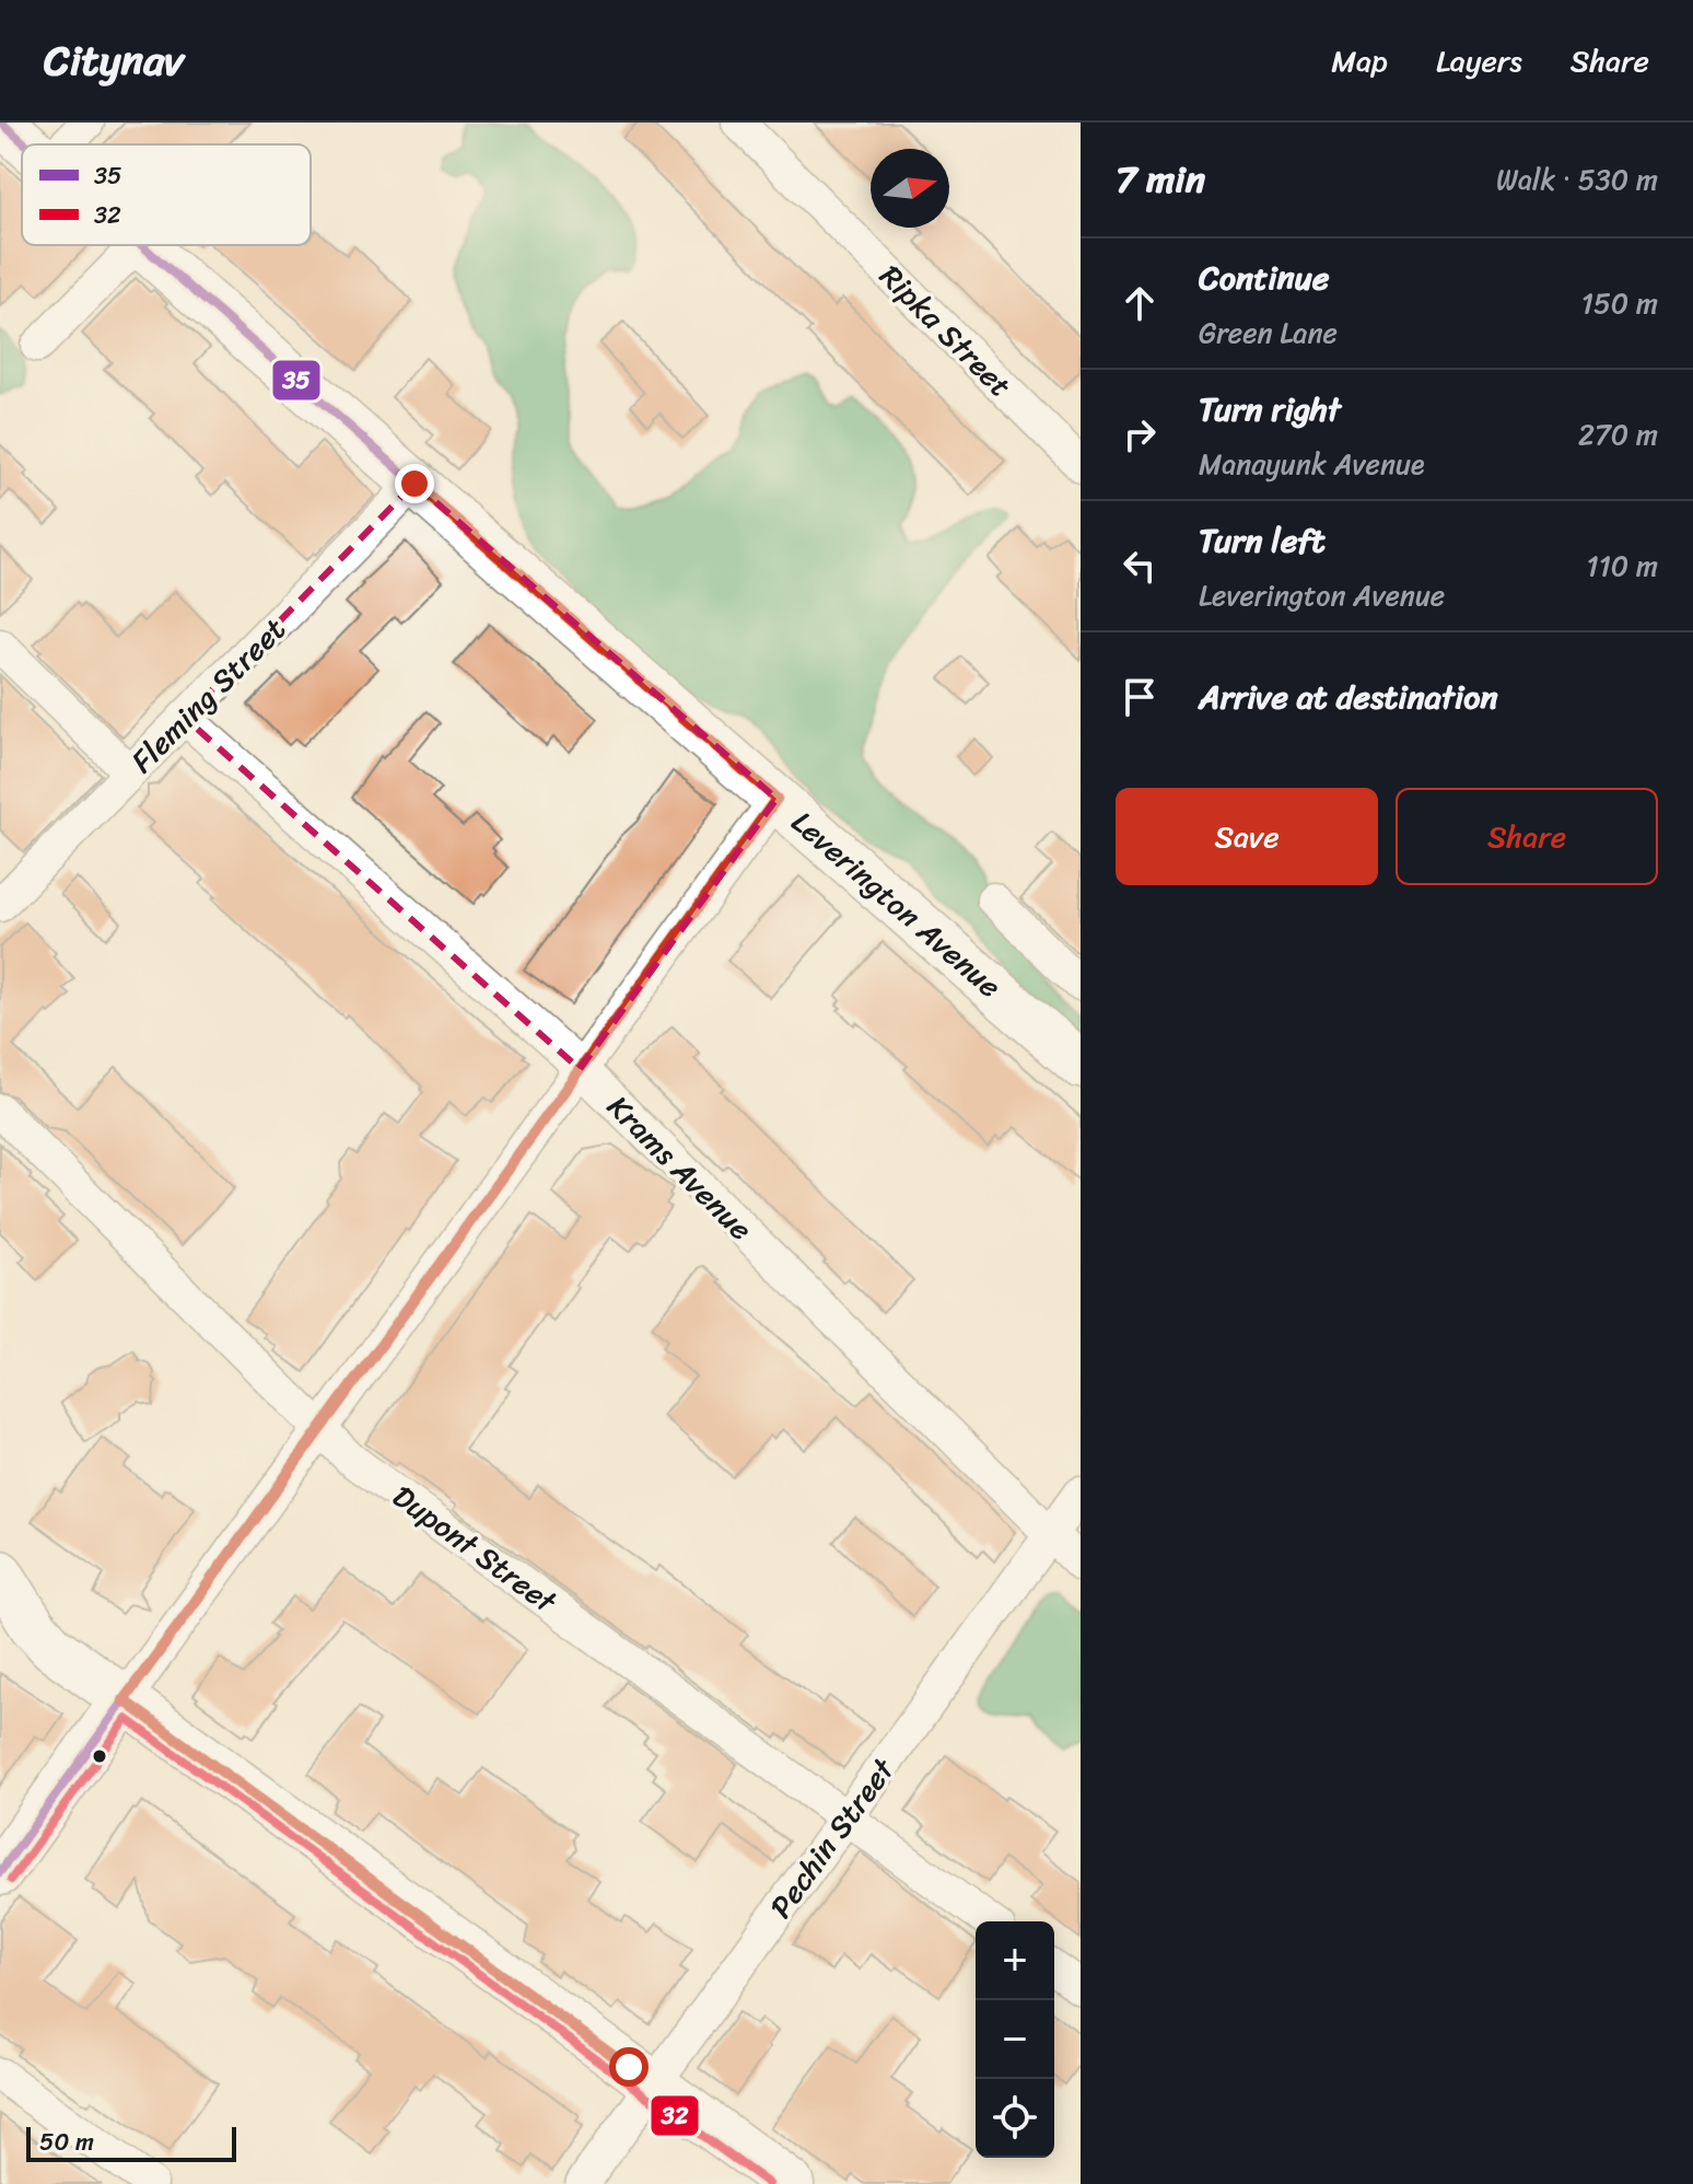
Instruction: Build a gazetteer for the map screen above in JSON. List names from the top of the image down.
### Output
{
  "streets": {
    "street": [
      "Ripka Street",
      "Fleming Street",
      "Leverington Avenue",
      "Krams Avenue",
      "Dupont Street",
      "Pechin Street"
    ]
  },
  "crossings": [
    ["Fleming Street", "Leverington Avenue"],
    ["Fleming Street", "Krams Avenue"],
    ["Krams Avenue", "Pechin Street"],
    ["Dupont Street", "Pechin Street"]
  ],
  "lines": ["transit line 35", "transit line 32"],
  "legend": ["35", "32"],
  "scale_bar": "50 m",
  "north": "right",
  "page": {
    "header": "Citynav",
    "nav": ["Map", "Layers", "Share"],
    "heading": ["7 min", "Walk · 530 m"],
    "list": [
      ["Continue", "Green Lane", "150 m"],
      ["Turn right", "Manayunk Avenue", "270 m"],
      ["Turn left", "Leverington Avenue", "110 m"],
      "Arrive at destination"
    ],
    "buttons": ["Save", "Share"],
    "map_buttons": ["+", "−"],
    "scale": "50 m"
  }
}
